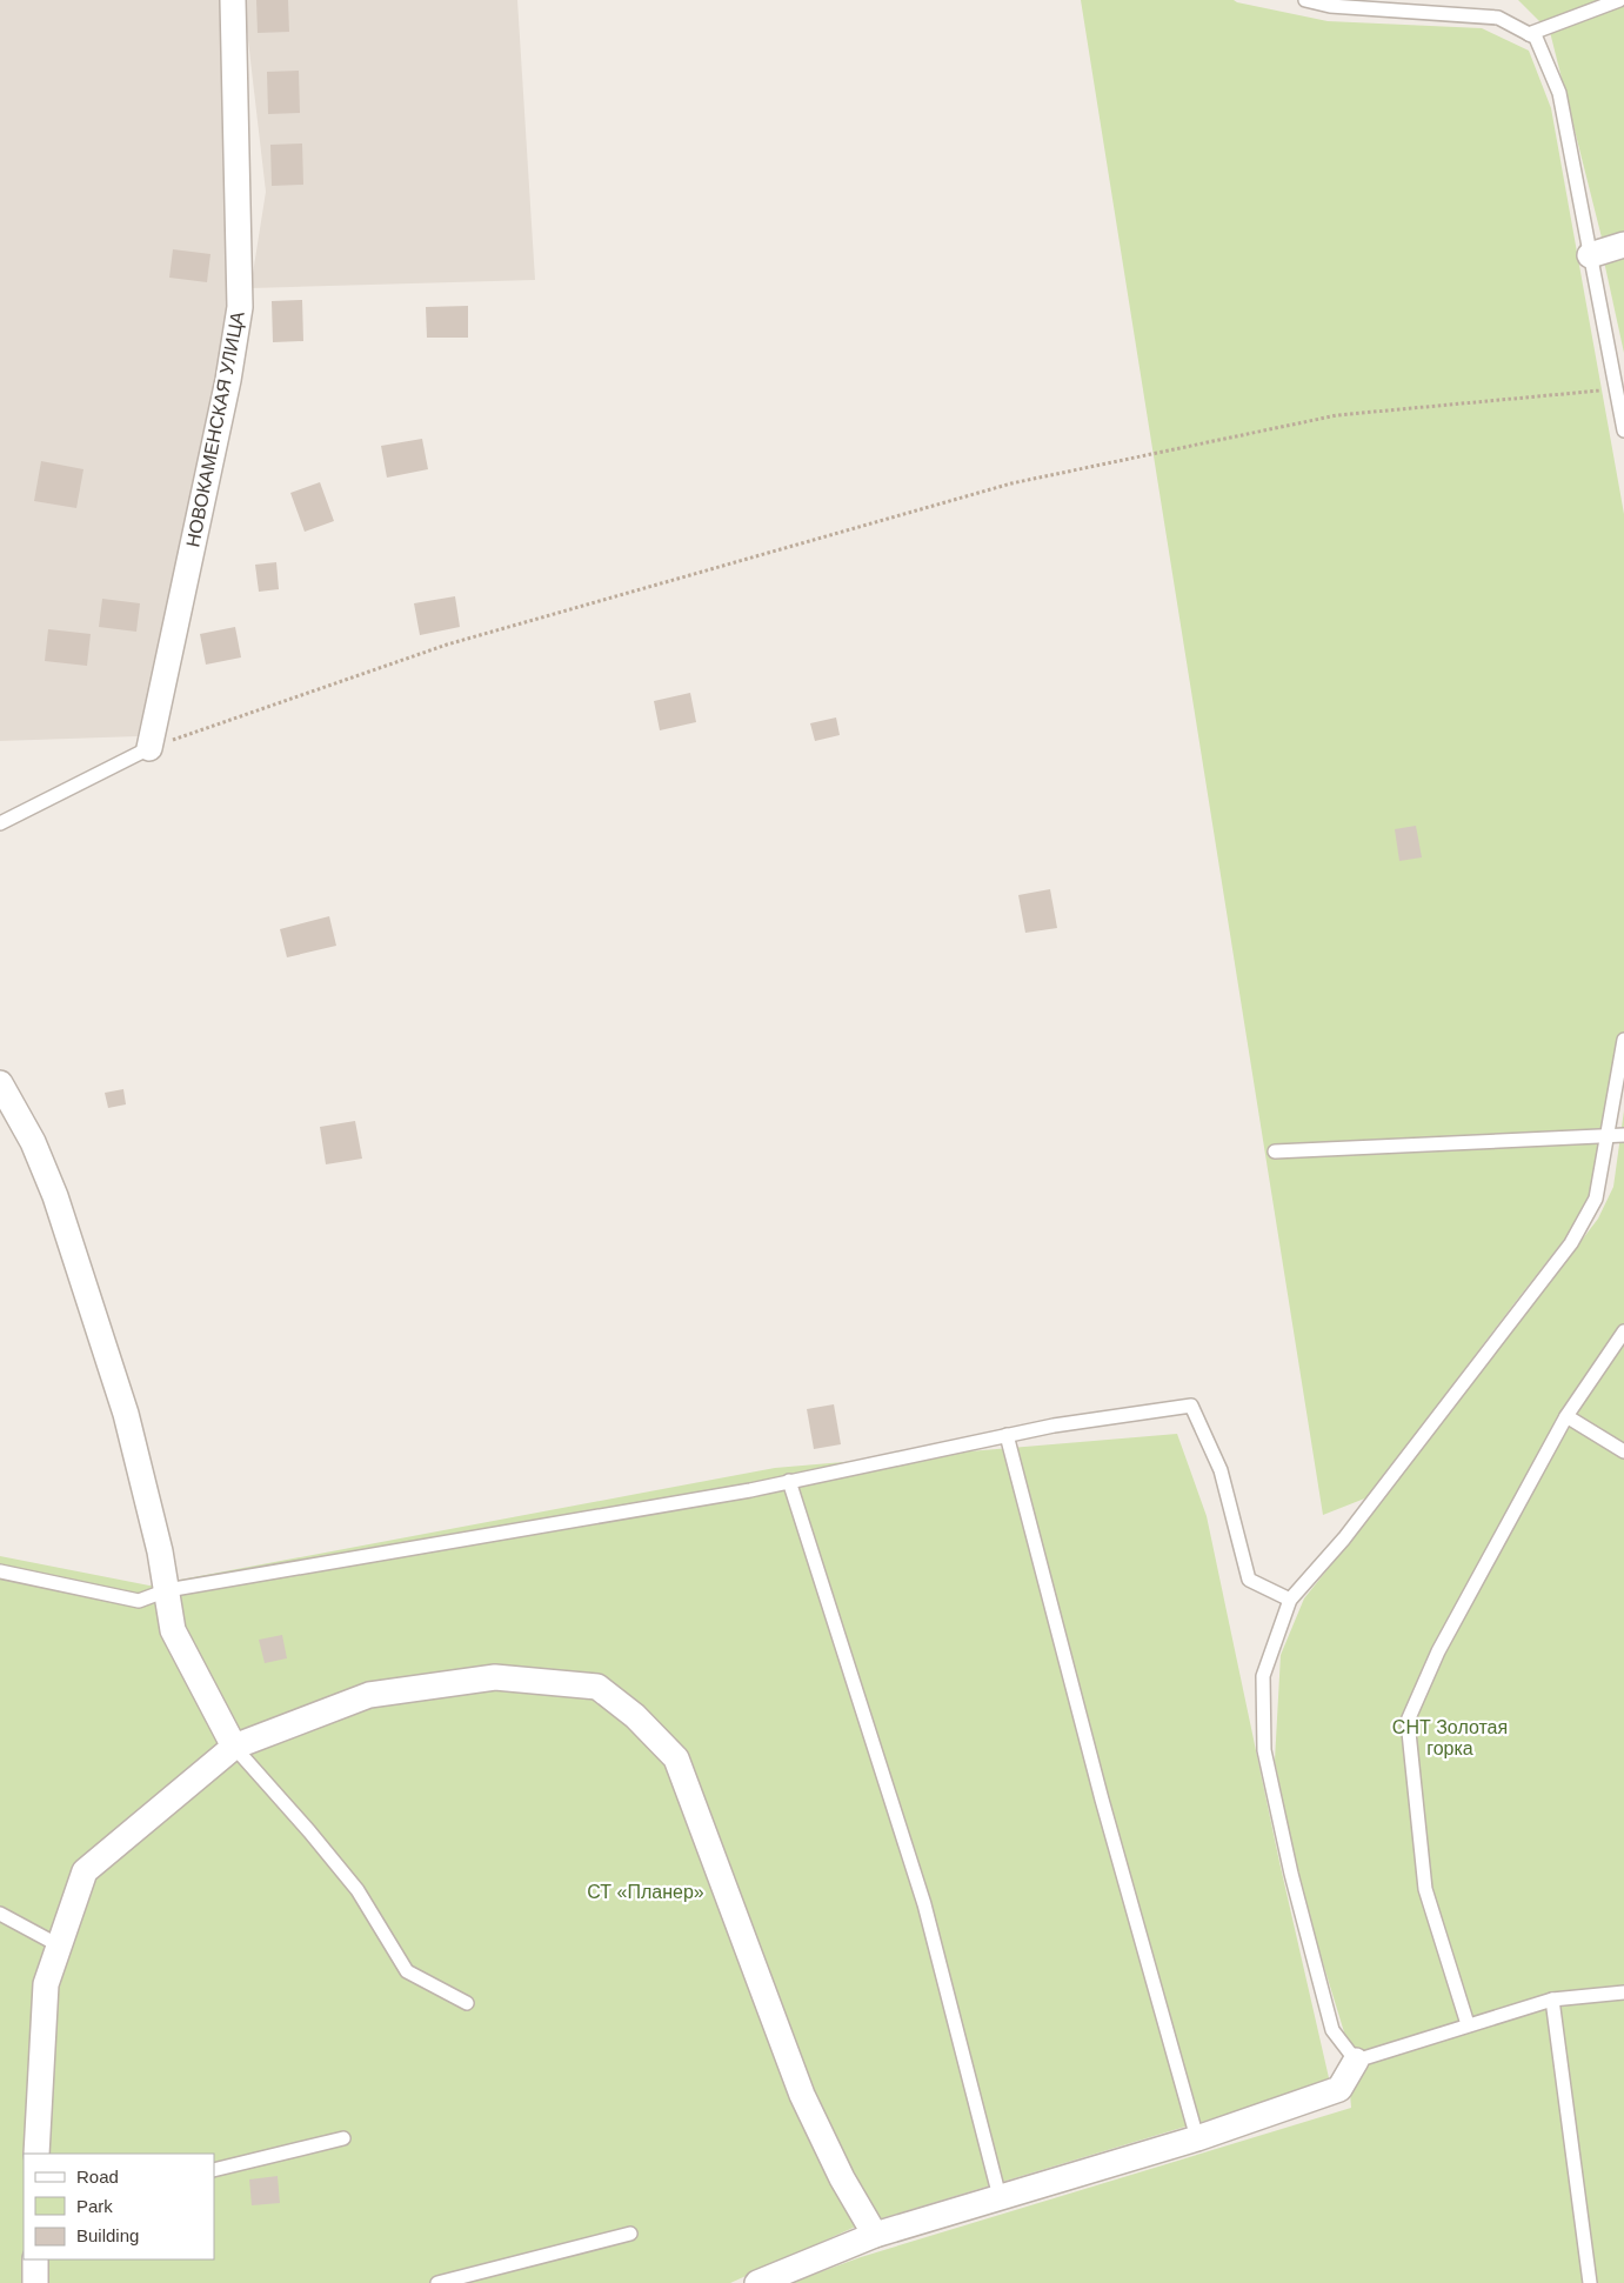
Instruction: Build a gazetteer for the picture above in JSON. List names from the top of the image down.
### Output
{
  "streets": {
    "street": ["НОВОКАМЕНСКАЯ УЛИЦА"]
  },
  "parks": ["СНТ Золотая горка", "СТ «Планер»"],
  "legend": ["Road", "Park", "Building"]
}
